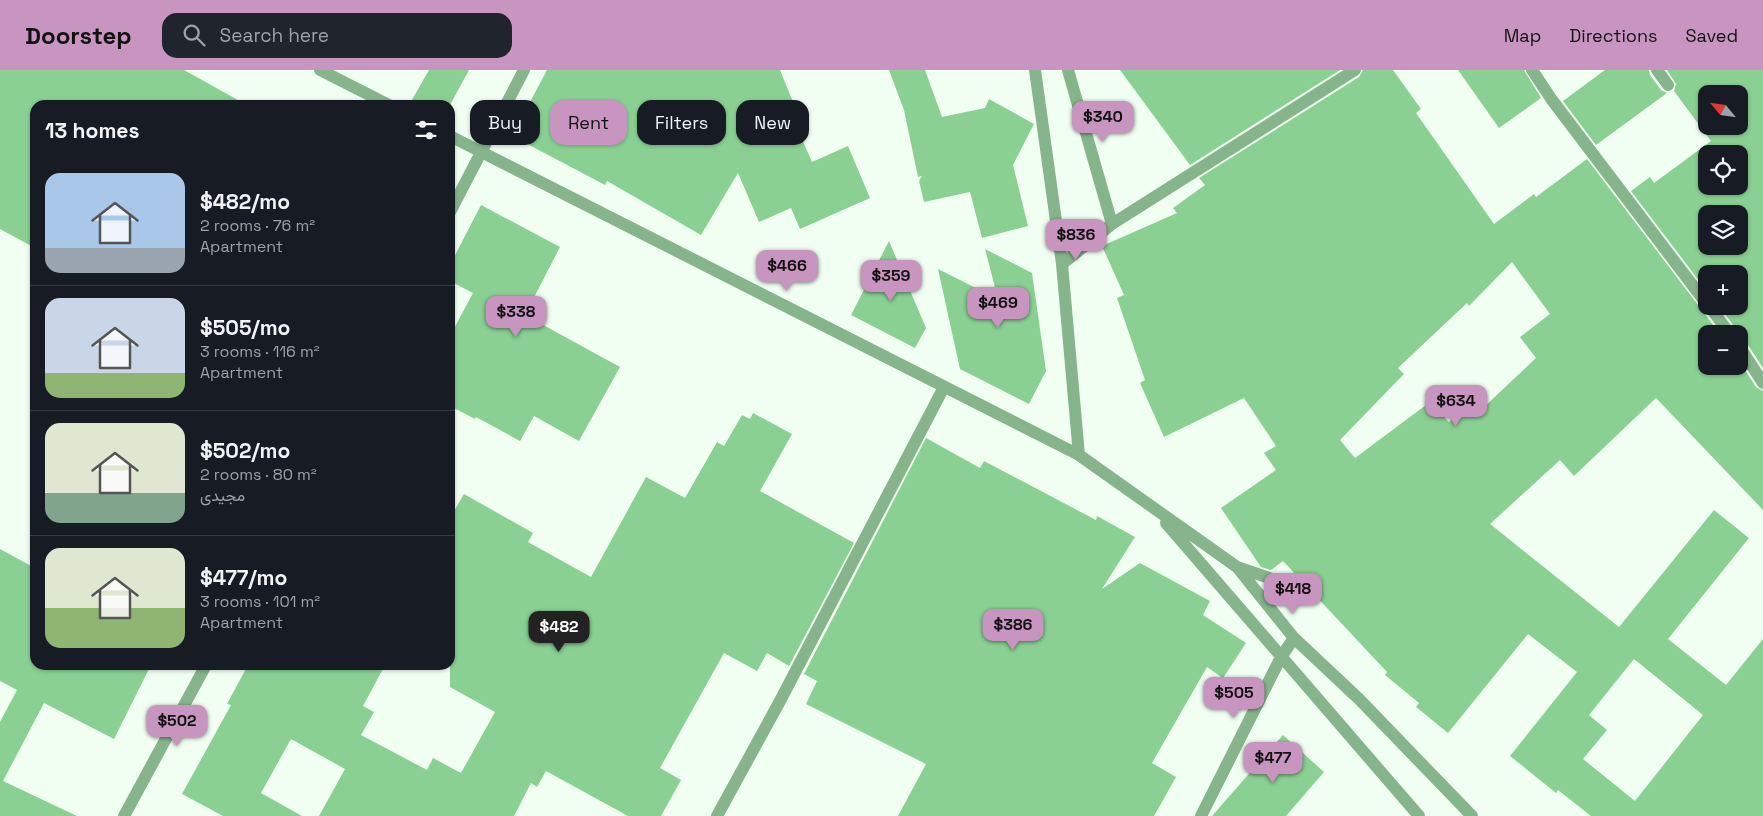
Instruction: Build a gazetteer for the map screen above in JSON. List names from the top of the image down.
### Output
{
  "north": "top left",
  "page": {
    "header": "Doorstep",
    "search": "Search here",
    "nav": ["Map", "Directions", "Saved"],
    "map_buttons": ["+", "−"],
    "chip": [
      "Buy",
      "Rent",
      "Filters",
      "New"
    ],
    "heading": "13 homes",
    "price": [
      "$340",
      "$836",
      "$466",
      "$359",
      "$469",
      "$338",
      "$634",
      "$418",
      "$386",
      "$482",
      "$505",
      "$502",
      "$477"
    ],
    "list": [
      {
        "name": "$482/mo",
        "note": "2 rooms · 76 m² · Apartment"
      },
      {
        "name": "$505/mo",
        "note": "3 rooms · 116 m² · Apartment"
      },
      {
        "name": "$502/mo",
        "note": "2 rooms · 80 m² · مجیدی"
      },
      {
        "name": "$477/mo",
        "note": "3 rooms · 101 m² · Apartment"
      }
    ]
  }
}
